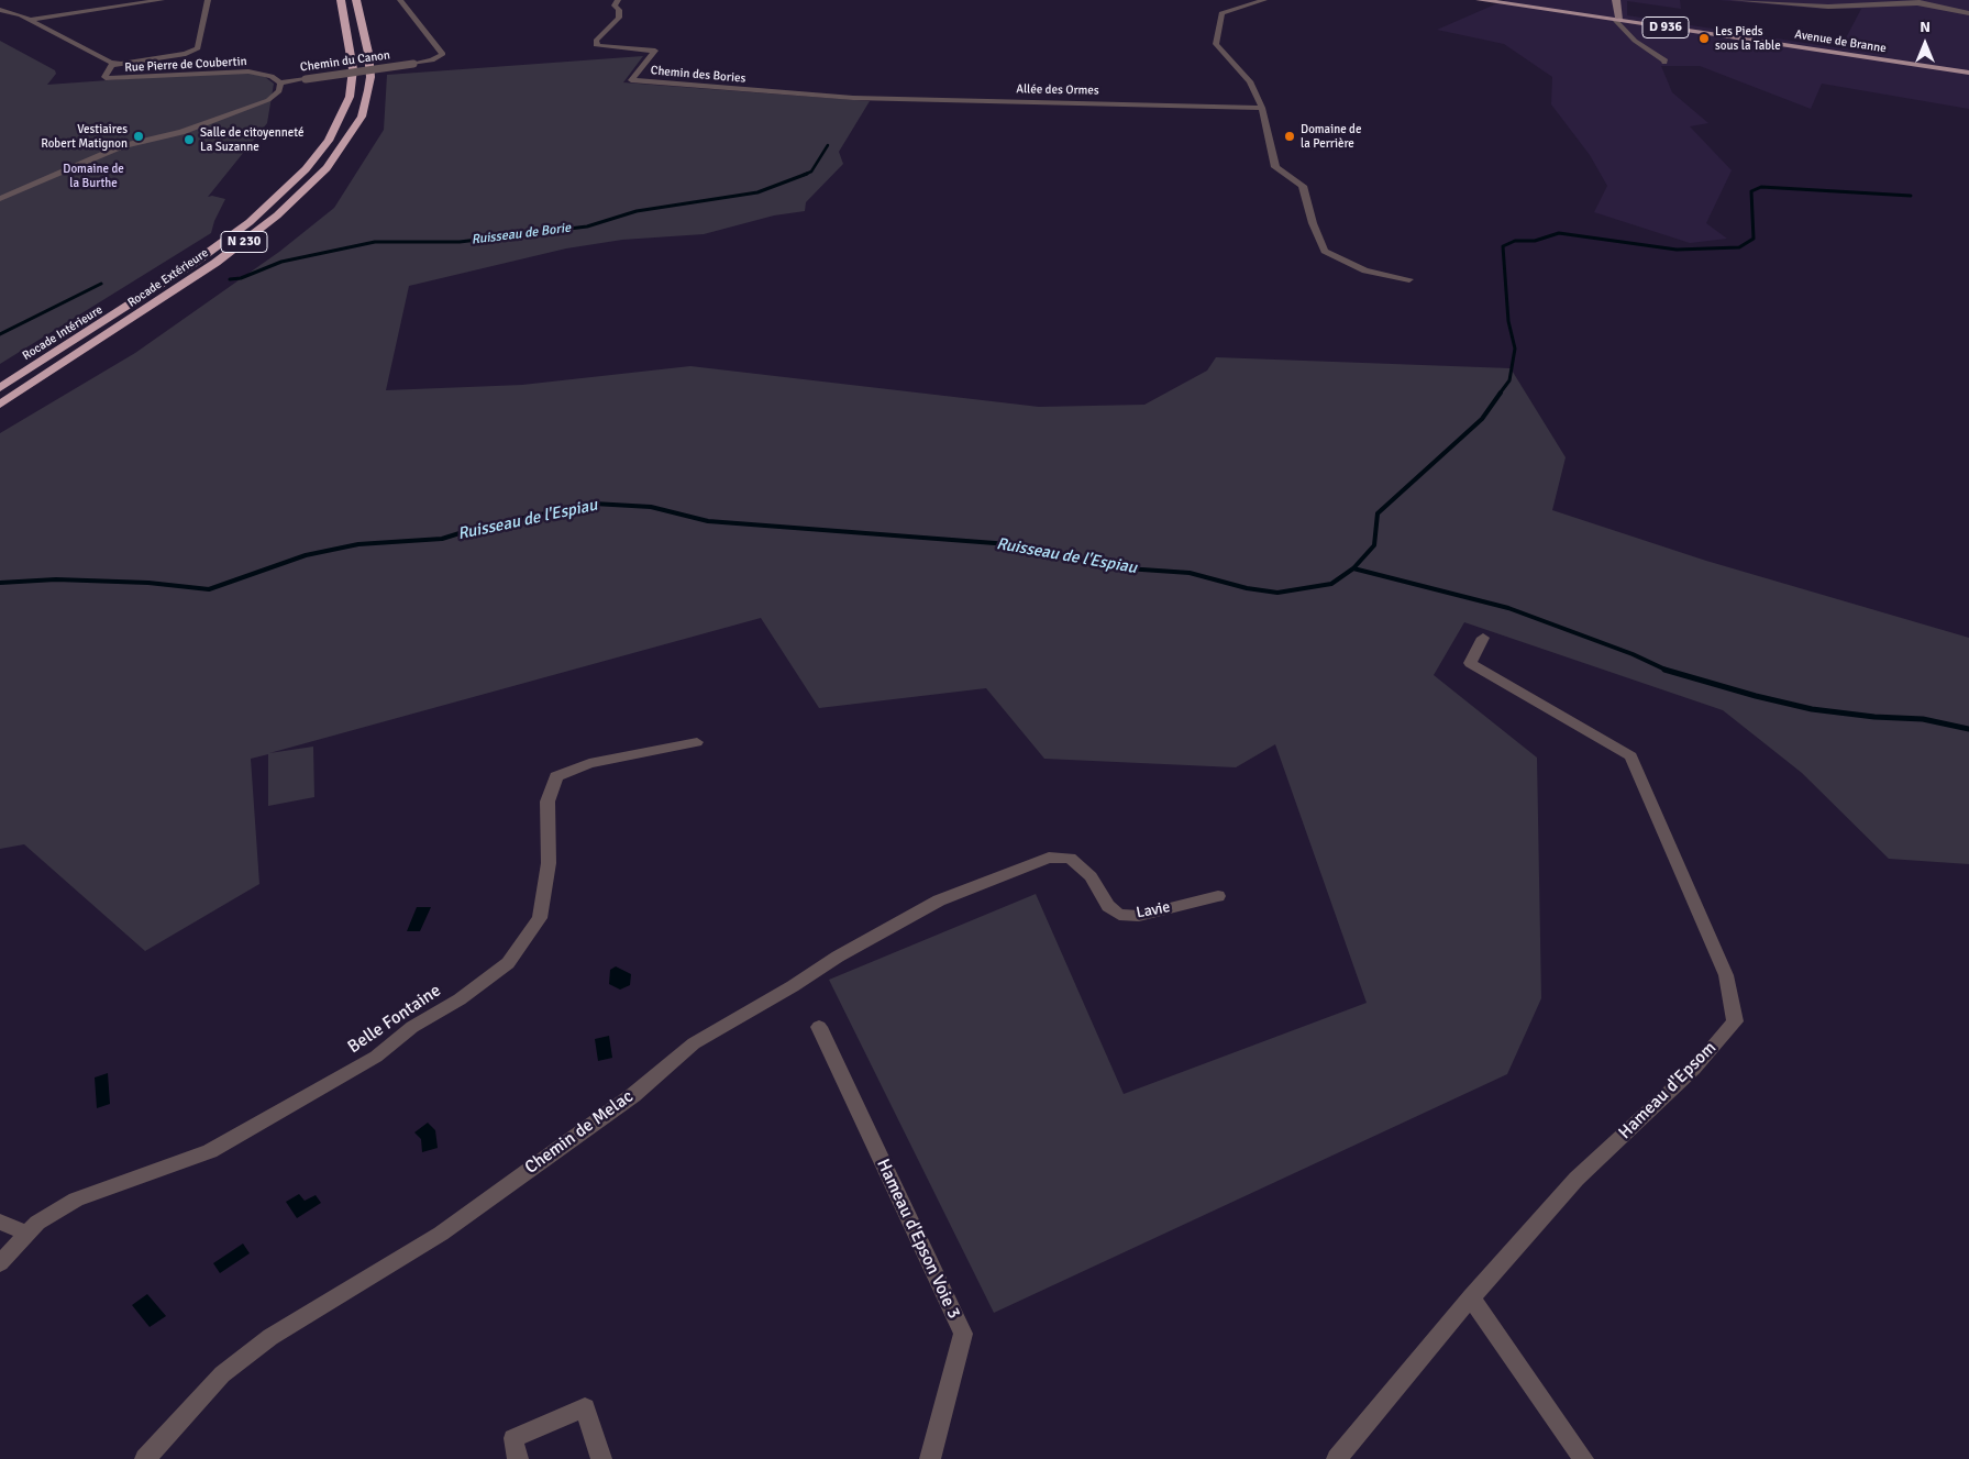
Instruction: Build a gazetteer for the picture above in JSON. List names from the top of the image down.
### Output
{
  "streets": {
    "highway": ["N 230", "Rocade Extérieure", "Rocade Intérieure"],
    "main road": ["D 936", "Avenue de Branne"],
    "street": [
      "Chemin du Canon",
      "Rue Pierre de Coubertin",
      "Chemin des Bories",
      "Allée des Ormes",
      "Lavie",
      "Belle Fontaine",
      "Hameau d'Epsom",
      "Chemin de Melac",
      "Hameau d'Epson Voie 3"
    ]
  },
  "crossings": [
    ["Chemin du Canon", "Rue Pierre de Coubertin"],
    ["Chemin des Bories", "Allée des Ormes"],
    ["Lavie", "Chemin de Melac"]
  ],
  "water": ["Ruisseau de Borie", "Ruisseau de l'Espiau"],
  "parks": ["Domaine de la Burthe"],
  "places": [
    "Les Pieds sous la Table",
    "Vestiaires Robert Matignon",
    "Domaine de la Perrière",
    "Salle de citoyenneté La Suzanne"
  ],
  "north": "top"
}
